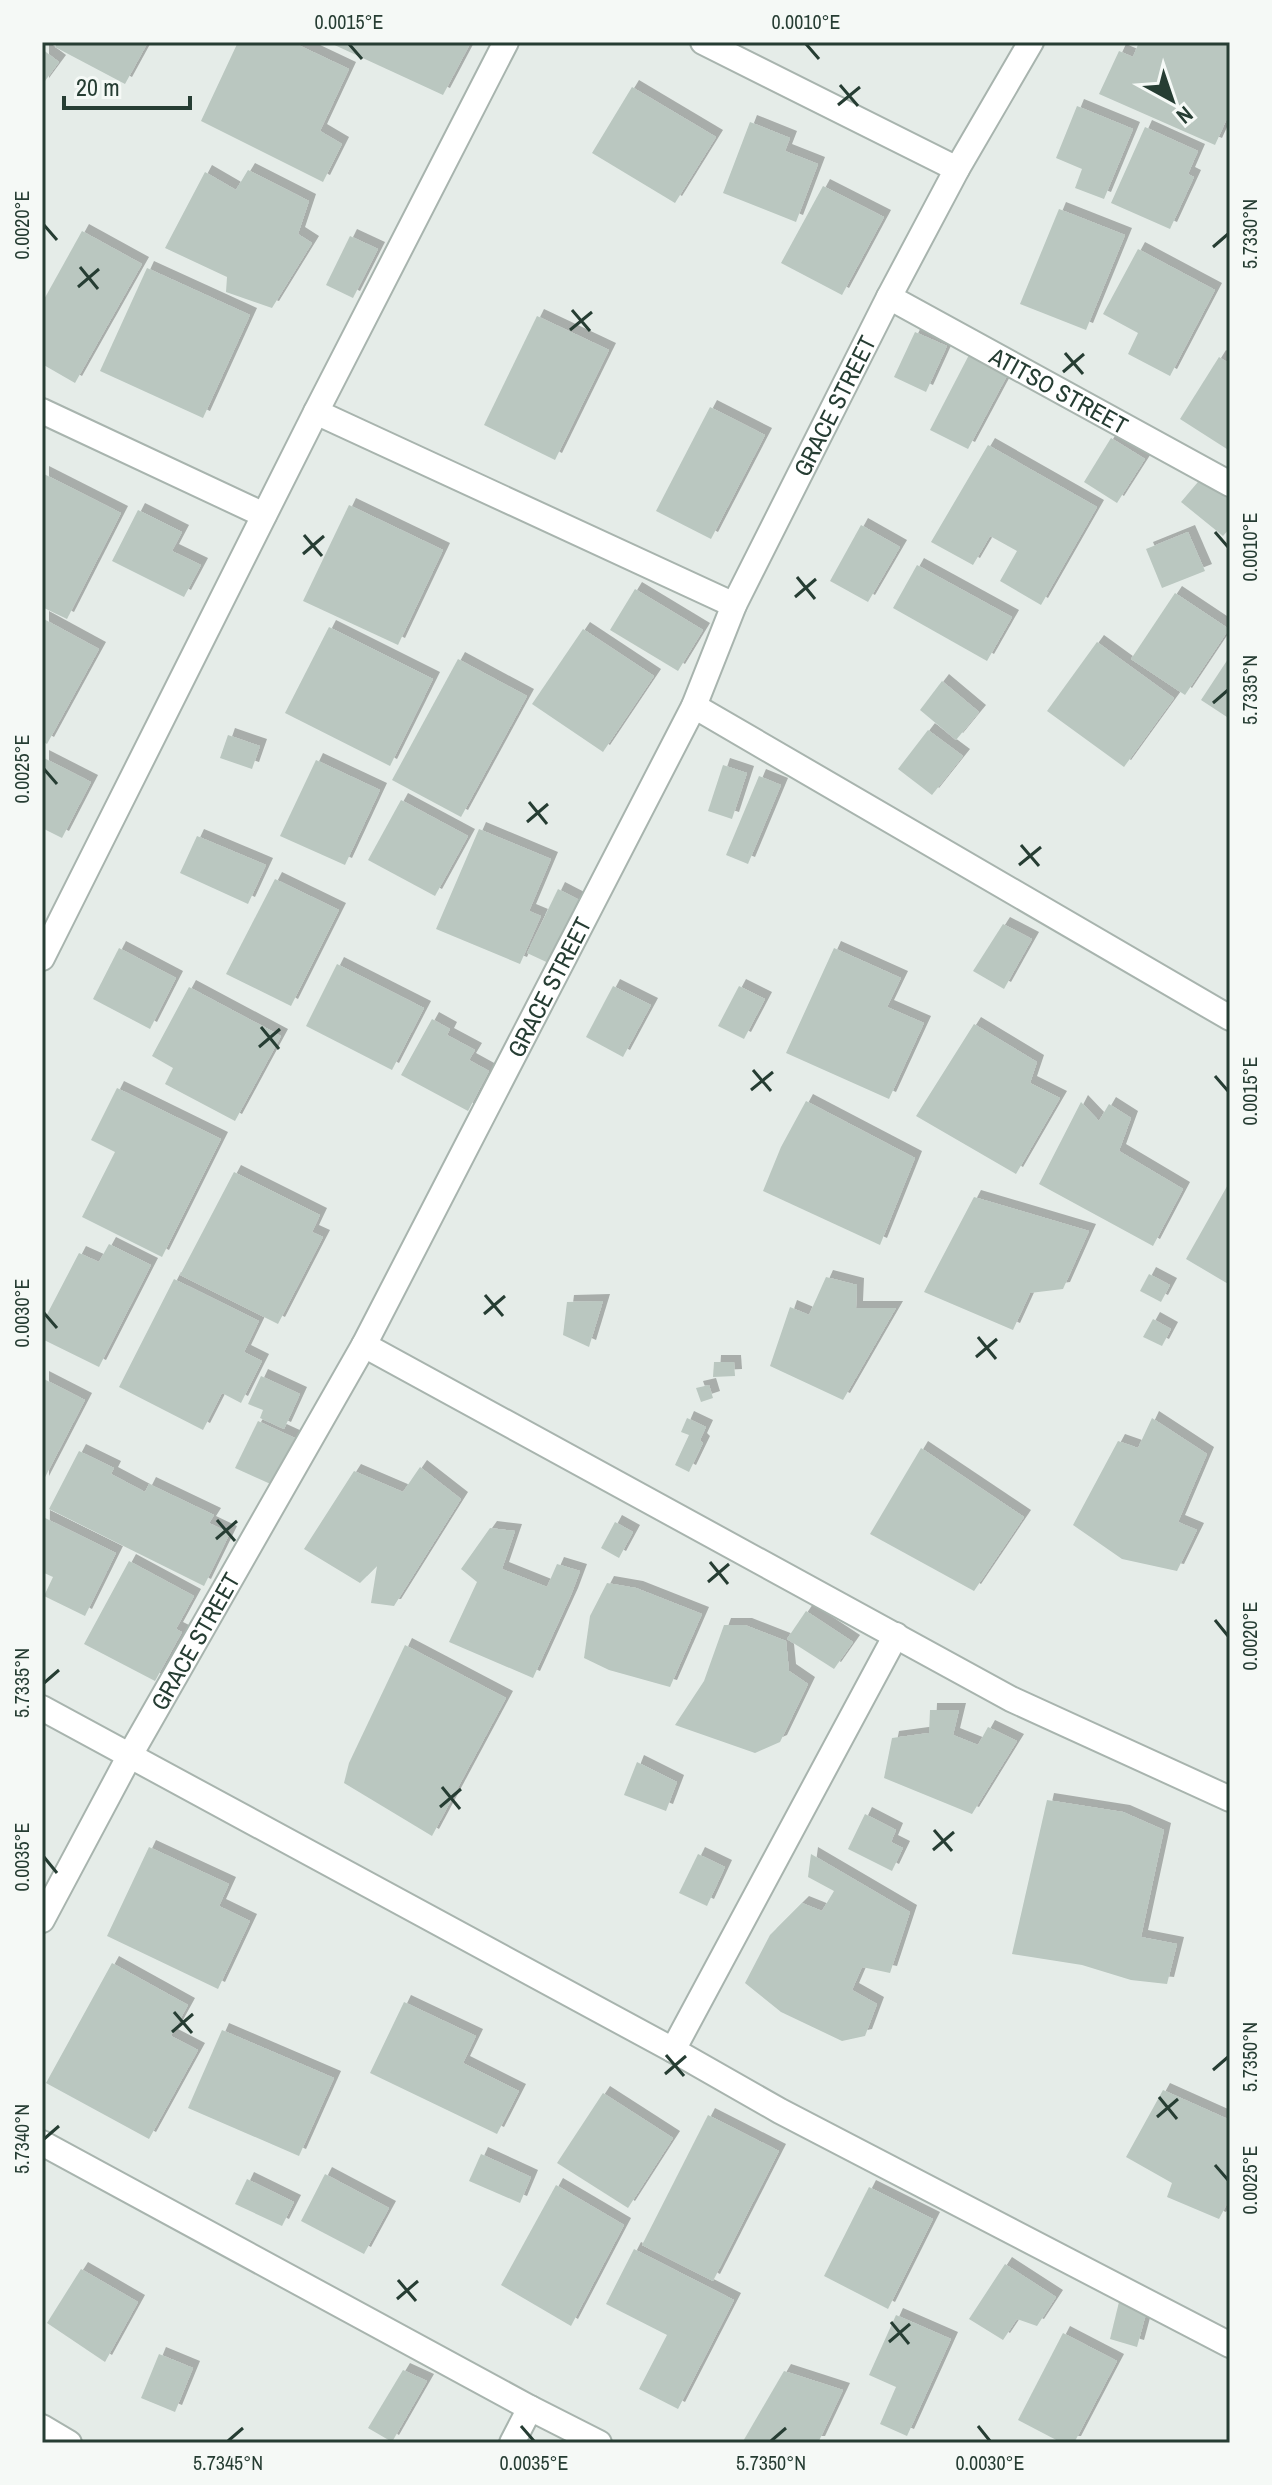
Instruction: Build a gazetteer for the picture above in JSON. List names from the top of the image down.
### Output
{
  "streets": {
    "street": ["ATITSO STREET", "GRACE STREET"]
  },
  "crossings": [
    ["ATITSO STREET", "GRACE STREET"]
  ],
  "scale_bar": "20 m",
  "north": "bottom right",
  "coordinates": [
    "0.0015°E",
    "0.0010°E",
    "0.0020°E",
    "5.7330°N",
    "5.7335°N",
    "0.0025°E",
    "0.0030°E",
    "0.0035°E",
    "5.7350°N",
    "5.7340°N",
    "5.7345°N"
  ]
}
